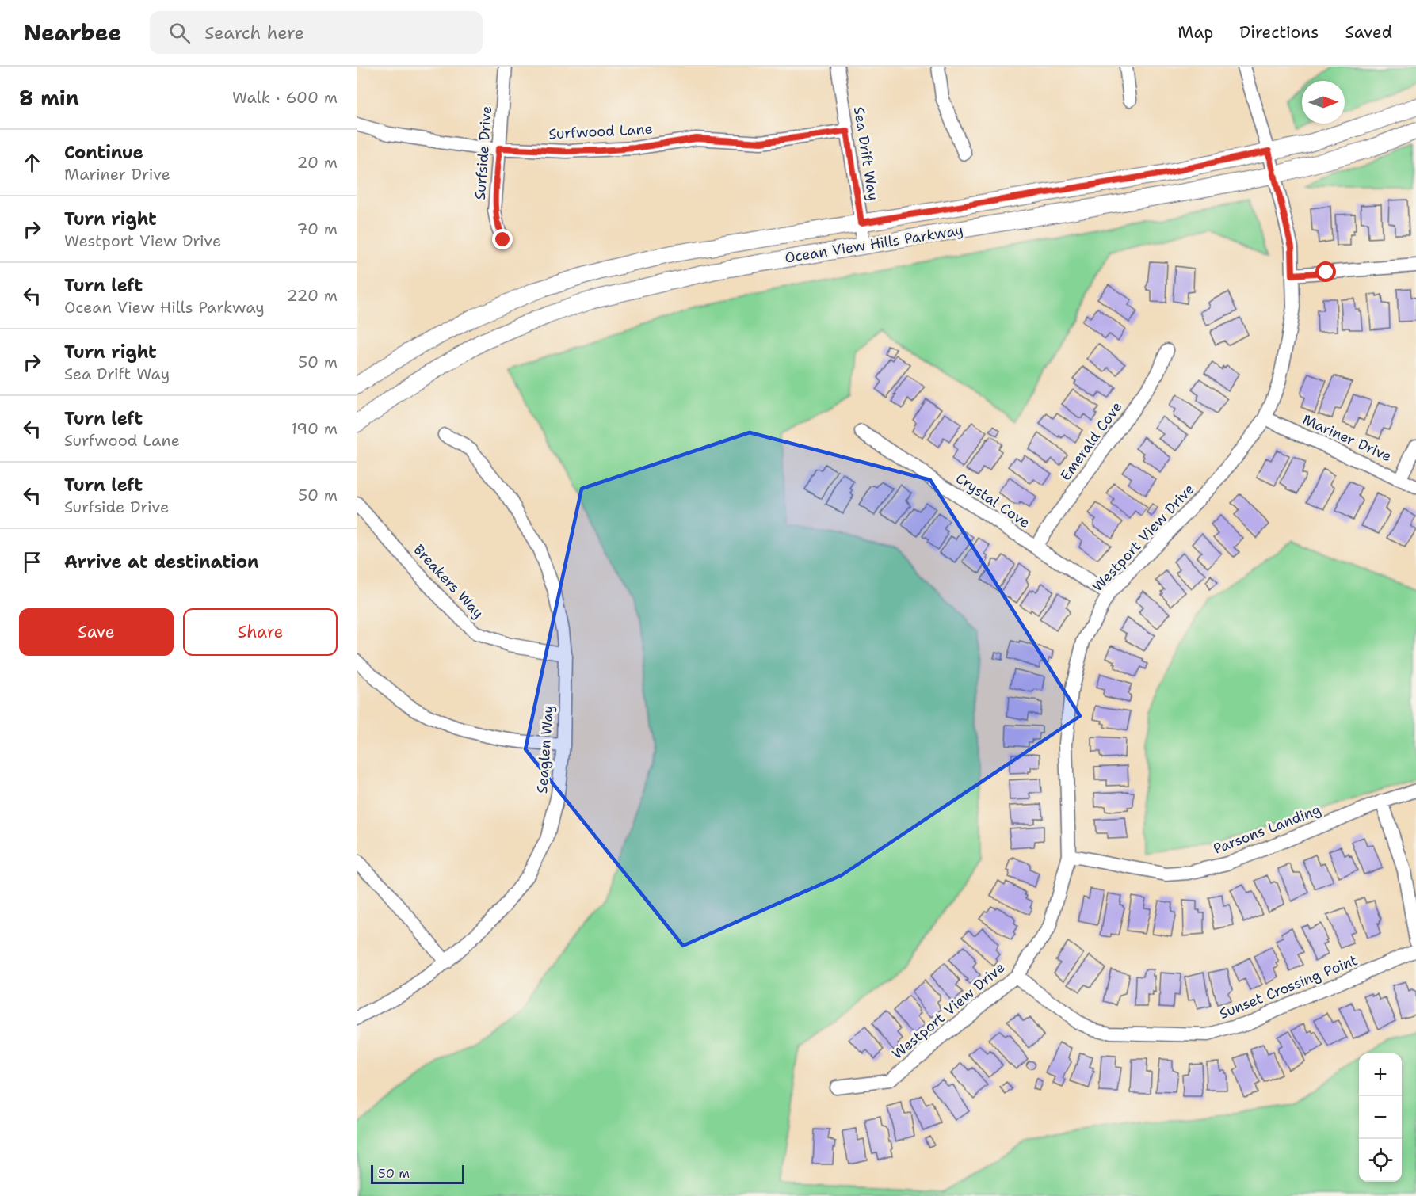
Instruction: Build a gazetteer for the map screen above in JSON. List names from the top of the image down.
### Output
{
  "streets": {
    "main road": ["Ocean View Hills Parkway"],
    "street": [
      "Surfwood Lane",
      "Surfside Drive",
      "Sea Drift Way",
      "Mariner Drive",
      "Emerald Cove",
      "Crystal Cove",
      "Westport View Drive",
      "Breakers Way",
      "Seaglen Way",
      "Parsons Landing",
      "Sunset Crossing Point"
    ]
  },
  "crossings": [
    ["Surfwood Lane", "Surfside Drive"],
    ["Surfwood Lane", "Sea Drift Way"],
    ["Sea Drift Way", "Ocean View Hills Parkway"],
    ["Ocean View Hills Parkway", "Westport View Drive"],
    ["Mariner Drive", "Westport View Drive"],
    ["Emerald Cove", "Crystal Cove"],
    ["Crystal Cove", "Westport View Drive"],
    ["Westport View Drive", "Parsons Landing"],
    ["Westport View Drive", "Sunset Crossing Point"],
    ["Breakers Way", "Seaglen Way"]
  ],
  "scale_bar": "50 m",
  "north": "right",
  "page": {
    "header": "Nearbee",
    "search": "Search here",
    "nav": ["Map", "Directions", "Saved"],
    "heading": ["8 min", "Walk · 600 m"],
    "list": [
      ["Continue", "Mariner Drive", "20 m"],
      ["Turn right", "Westport View Drive", "70 m"],
      ["Turn left", "Ocean View Hills Parkway", "220 m"],
      ["Turn right", "Sea Drift Way", "50 m"],
      ["Turn left", "Surfwood Lane", "190 m"],
      ["Turn left", "Surfside Drive", "50 m"],
      "Arrive at destination"
    ],
    "buttons": ["Save", "Share"],
    "map_buttons": ["+", "−"],
    "scale": "50 m"
  }
}
